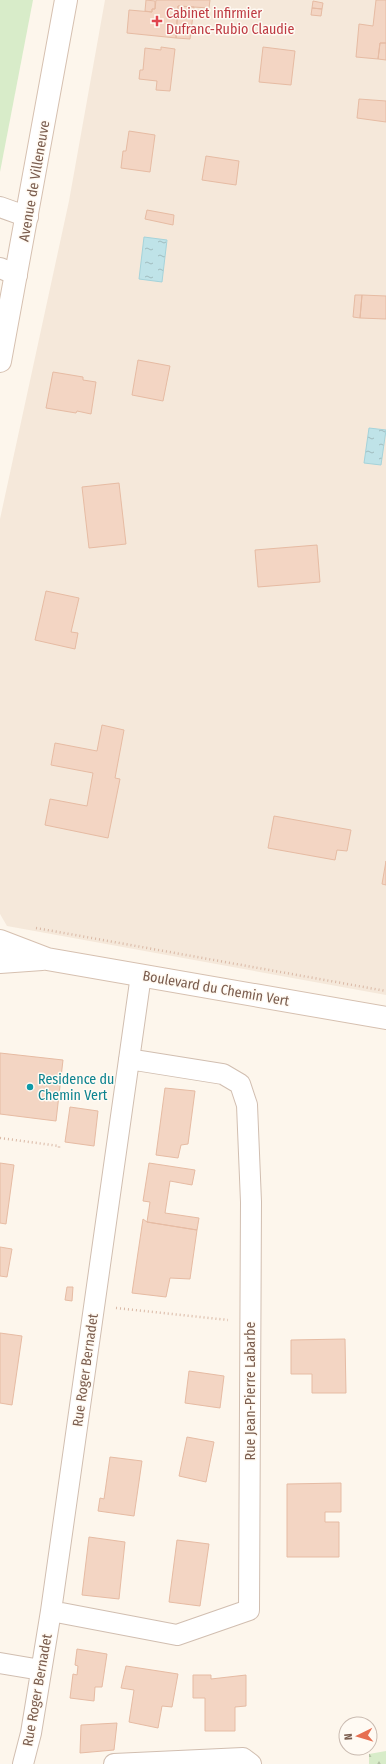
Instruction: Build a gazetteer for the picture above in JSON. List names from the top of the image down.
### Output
{
  "streets": {
    "street": [
      "Avenue de Villeneuve",
      "Boulevard du Chemin Vert",
      "Rue Roger Bernadet",
      "Rue Jean-Pierre Labarbe"
    ]
  },
  "crossings": [
    ["Boulevard du Chemin Vert", "Rue Roger Bernadet"],
    ["Rue Roger Bernadet", "Rue Jean-Pierre Labarbe"]
  ],
  "places": {
    "health": ["Cabinet infirmier Dufranc-Rubio Claudie"],
    "other": ["Residence du Chemin Vert"]
  },
  "north": "left"
}
